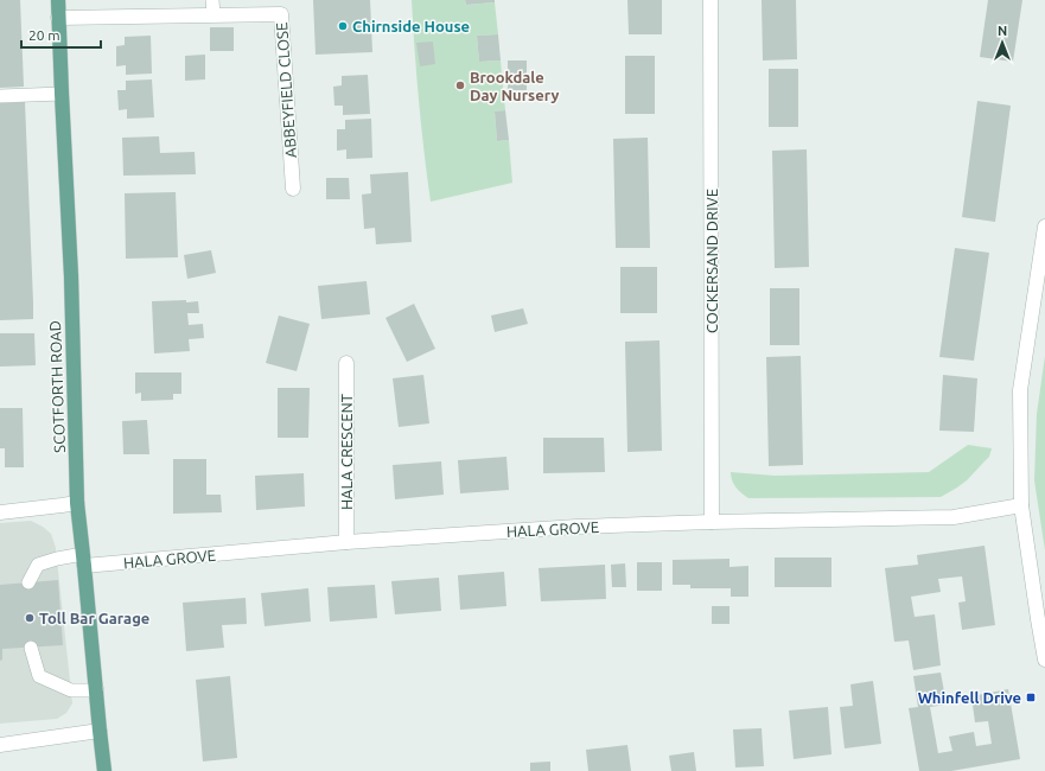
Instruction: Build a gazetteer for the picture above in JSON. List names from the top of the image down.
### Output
{
  "streets": {
    "main road": ["SCOTFORTH ROAD"],
    "street": [
      "ABBEYFIELD CLOSE",
      "COCKERSAND DRIVE",
      "HALA CRESCENT",
      "HALA GROVE"
    ]
  },
  "crossings": [
    ["ABBEYFIELD CLOSE", "SCOTFORTH ROAD"],
    ["COCKERSAND DRIVE", "HALA GROVE"],
    ["SCOTFORTH ROAD", "HALA GROVE"],
    ["HALA CRESCENT", "HALA GROVE"]
  ],
  "places": {
    "other": ["Chirnside House", "Brookdale Day Nursery", "Toll Bar Garage"],
    "transit": ["Whinfell Drive"]
  },
  "scale_bar": "20 m",
  "north": "top"
}
